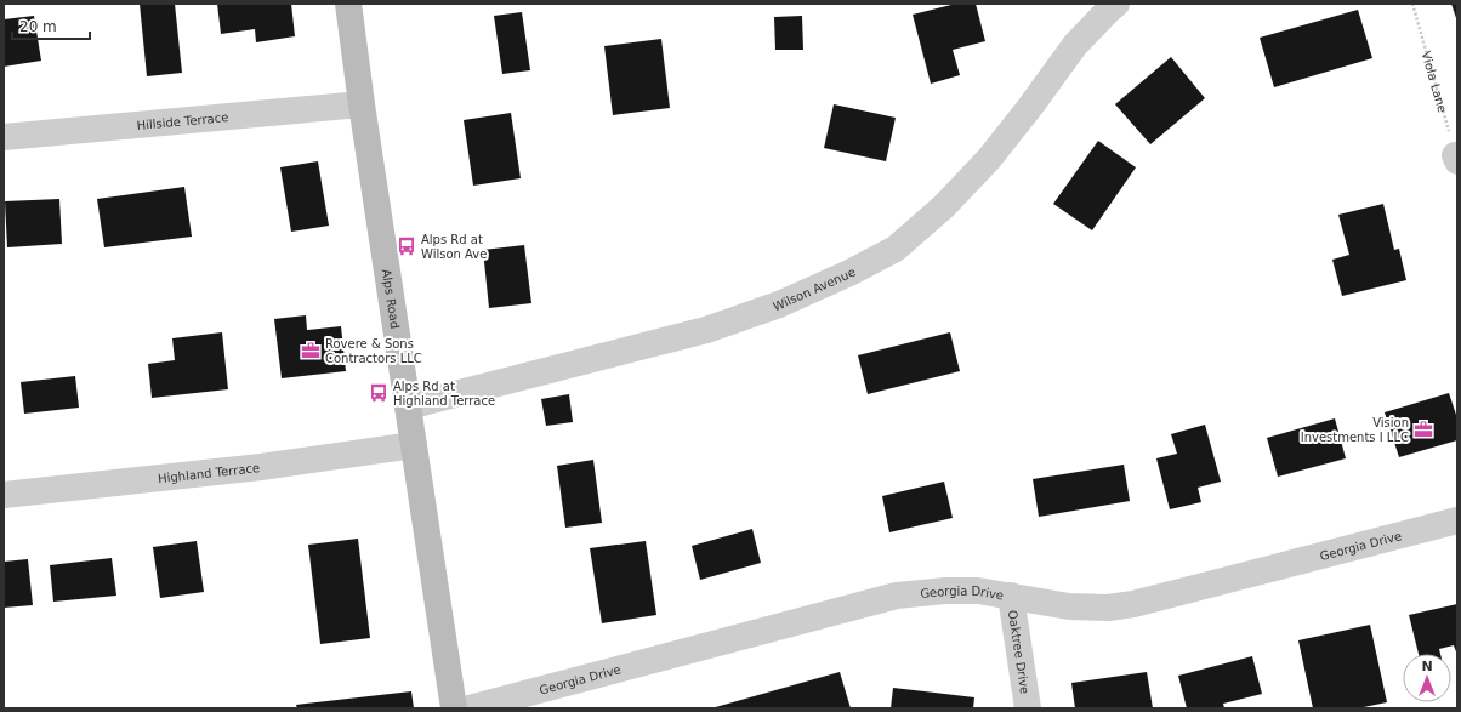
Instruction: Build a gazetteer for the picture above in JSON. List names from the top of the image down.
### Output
{
  "streets": {
    "main road": ["Alps Road"],
    "street": [
      "Hillside Terrace",
      "Wilson Avenue",
      "Highland Terrace",
      "Georgia Drive",
      "Oaktree Drive"
    ],
    "path": ["Viola Lane"]
  },
  "crossings": [
    ["Hillside Terrace", "Alps Road"],
    ["Wilson Avenue", "Alps Road"],
    ["Alps Road", "Highland Terrace"],
    ["Georgia Drive", "Oaktree Drive"]
  ],
  "places": {
    "bus stop": ["Alps Rd at Wilson Ave", "Alps Rd at Highland Terrace"],
    "office": ["Rovere & Sons Contractors LLC", "Vision Investments I LLC"]
  },
  "scale_bar": "20 m",
  "north": "top"
}
